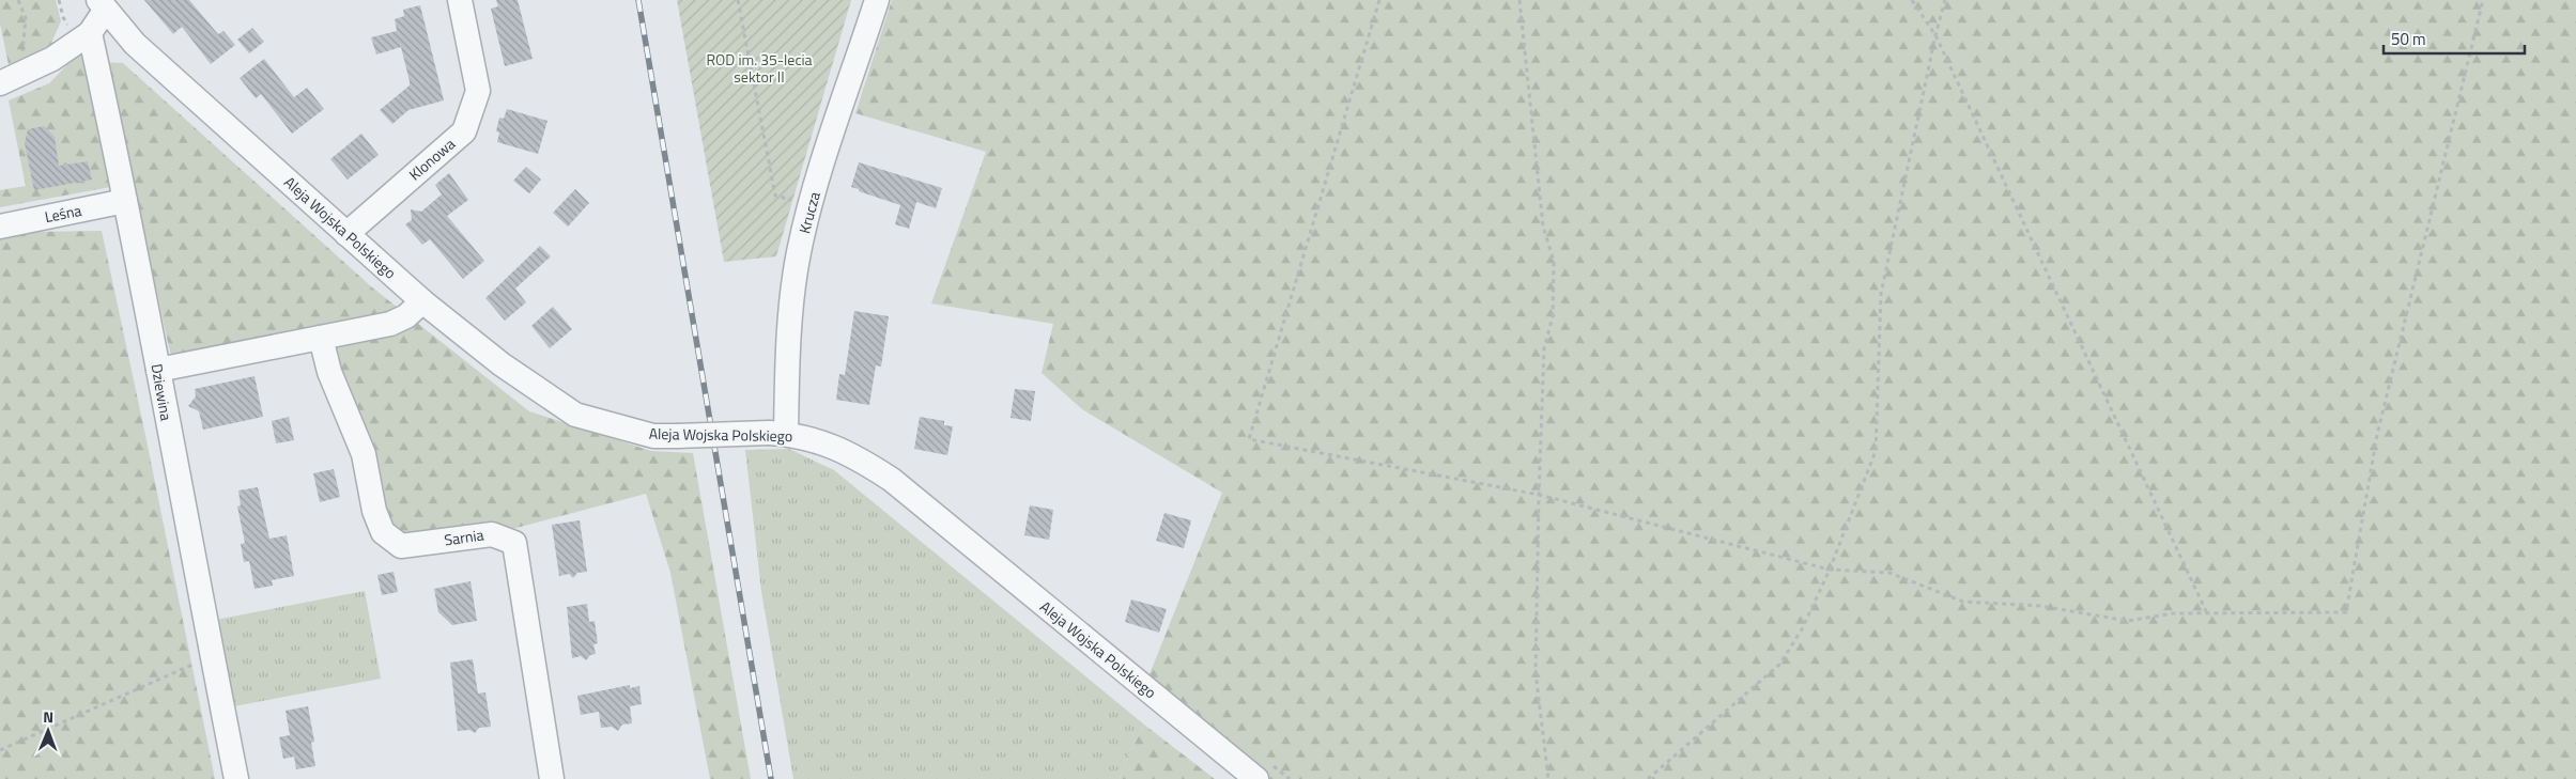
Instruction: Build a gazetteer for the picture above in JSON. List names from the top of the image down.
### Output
{
  "streets": {
    "street": [
      "Klonowa",
      "Krucza",
      "Leśna",
      "Aleja Wojska Polskiego",
      "Dziewina",
      "Sarnia"
    ]
  },
  "crossings": [
    ["Klonowa", "Aleja Wojska Polskiego"],
    ["Krucza", "Aleja Wojska Polskiego"],
    ["Leśna", "Dziewina"]
  ],
  "parks": ["ROD im. 35-lecia sektor II"],
  "scale_bar": "50 m",
  "north": "top"
}
